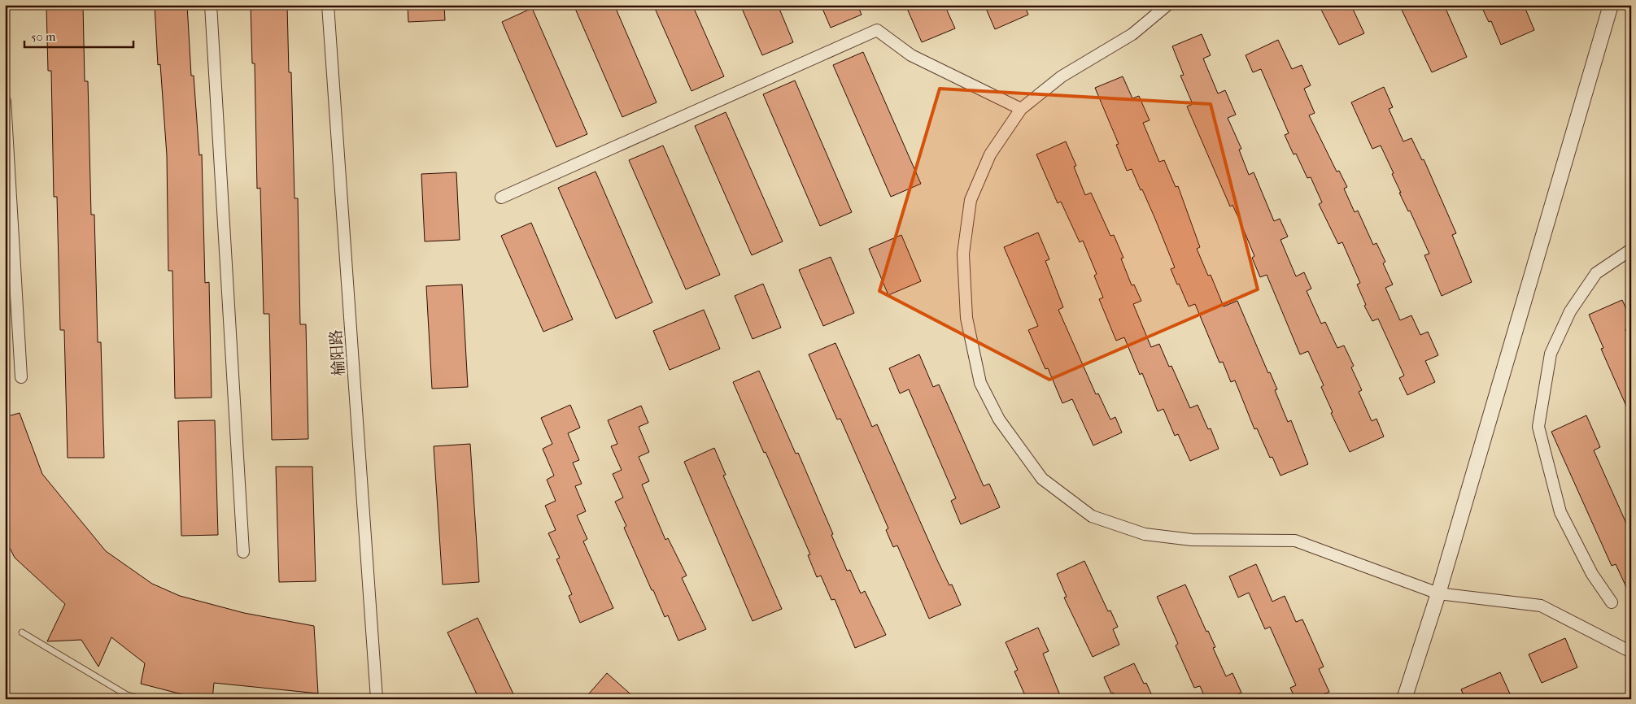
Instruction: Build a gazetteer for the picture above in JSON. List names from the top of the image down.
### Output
{
  "streets": {
    "street": ["榆阳路"]
  },
  "scale_bar": "50 m"
}
